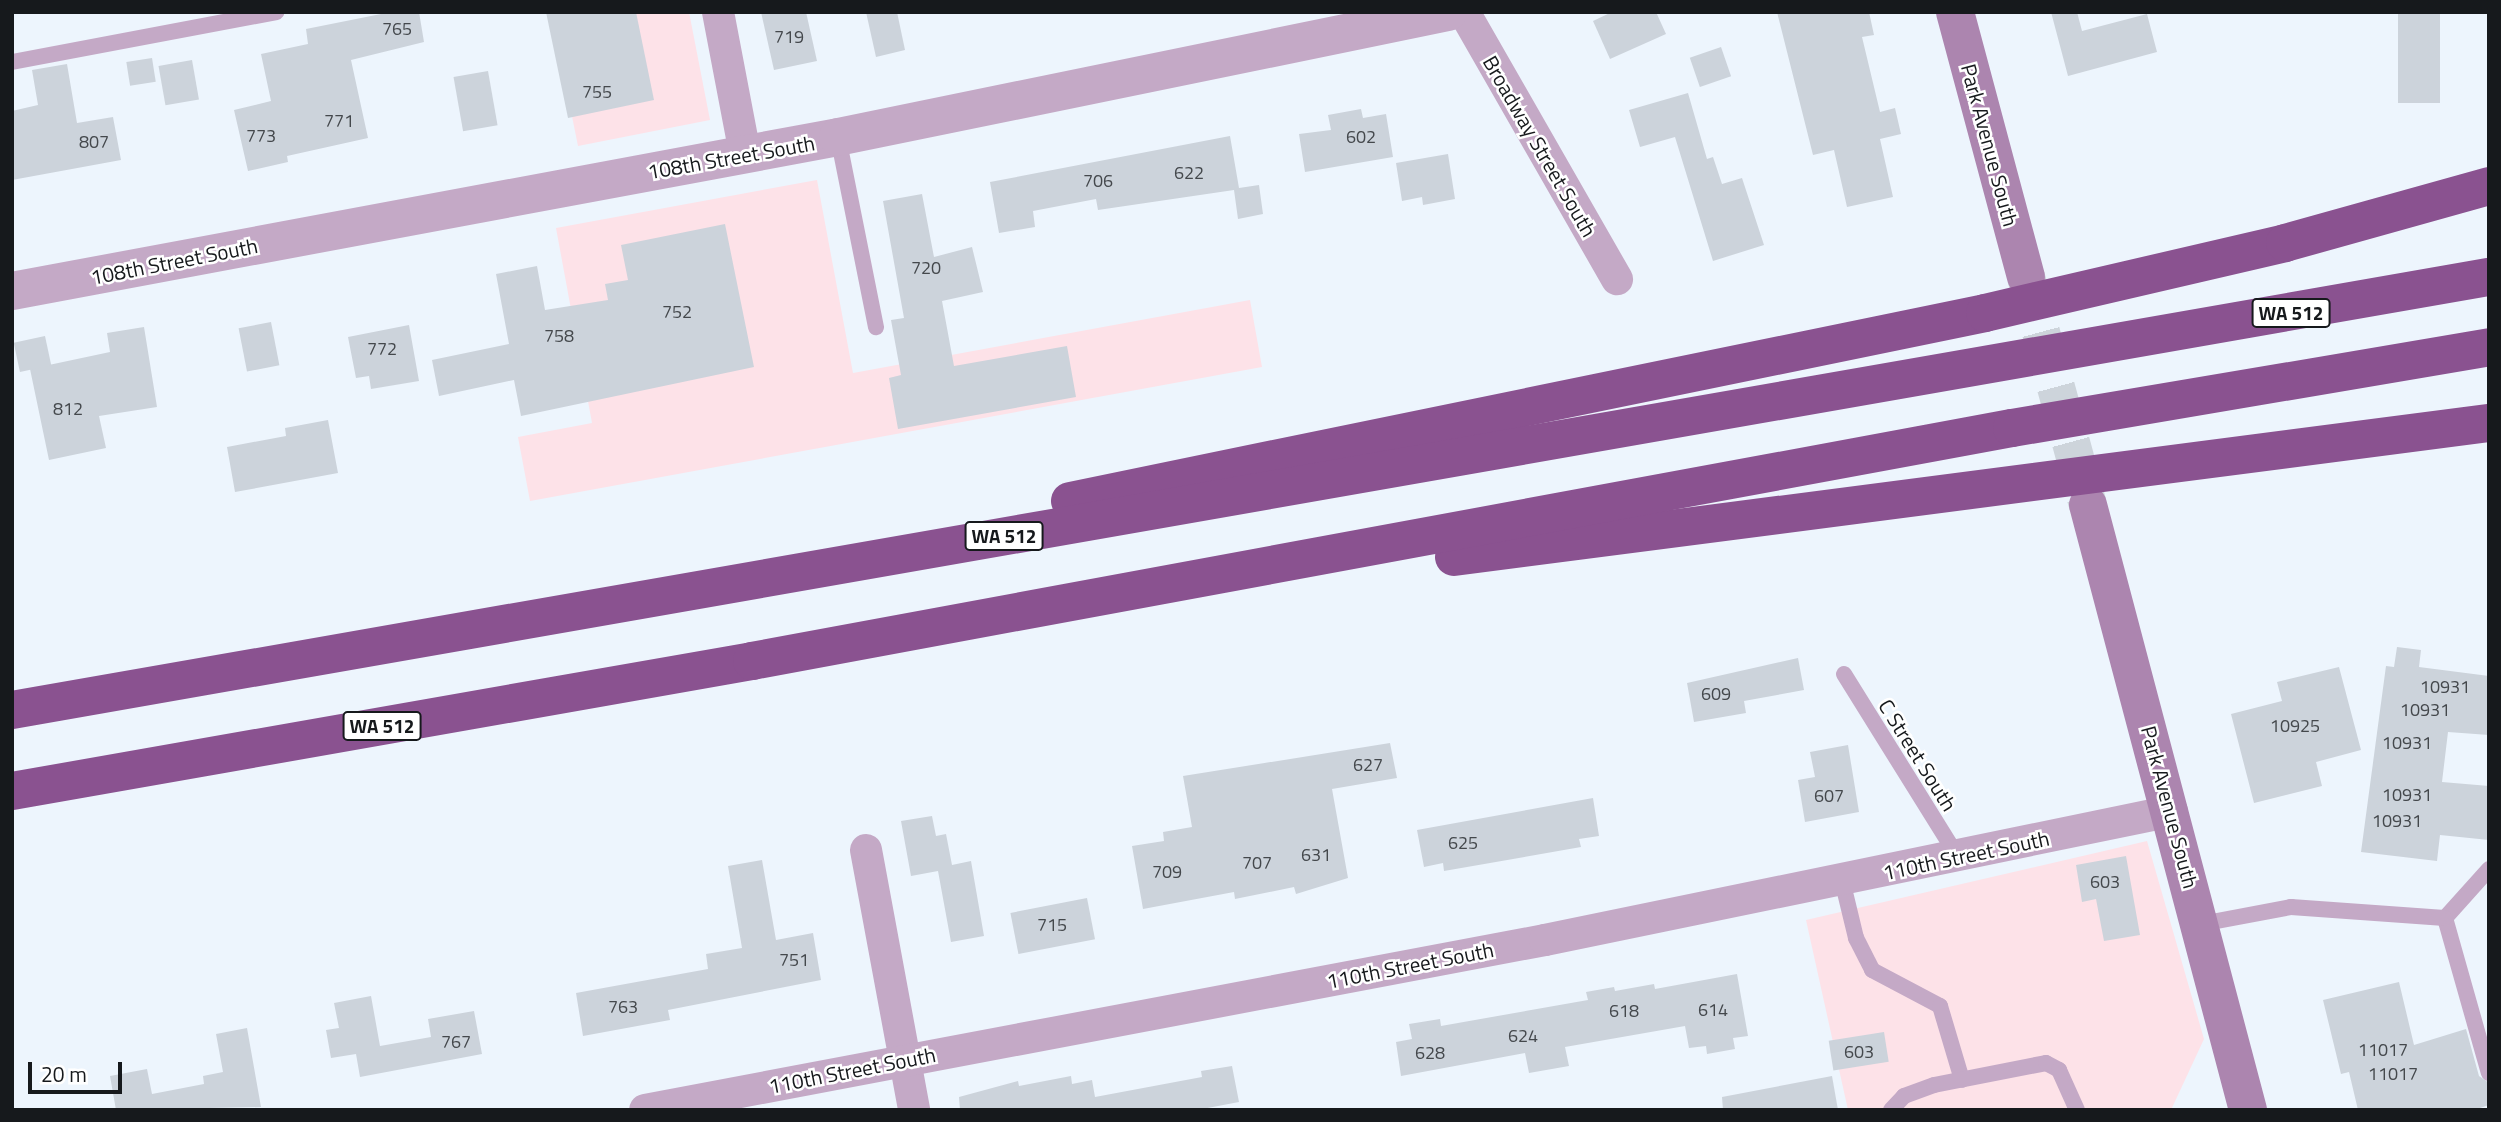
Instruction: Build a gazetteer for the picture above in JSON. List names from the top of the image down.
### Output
{
  "streets": {
    "highway": ["WA 512"],
    "main road": ["Park Avenue South"],
    "street": ["Broadway Street South", "108th Street South", "110th Street South"],
    "lane": ["C Street South"]
  },
  "crossings": [
    ["Park Avenue South", "110th Street South"],
    ["C Street South", "110th Street South"]
  ],
  "house_numbers": [
    "765",
    "719",
    "755",
    "771",
    "773",
    "602",
    "807",
    "622",
    "706",
    "720",
    "752",
    "758",
    "772",
    "812",
    "10931",
    "609",
    "10931",
    "10925",
    "10931",
    "627",
    "10931",
    "607",
    "10931",
    "625",
    "631",
    "707",
    "709",
    "603",
    "715",
    "751",
    "763",
    "614",
    "618",
    "624",
    "767",
    "11017",
    "603",
    "628",
    "11017"
  ],
  "scale_bar": "20 m"
}
